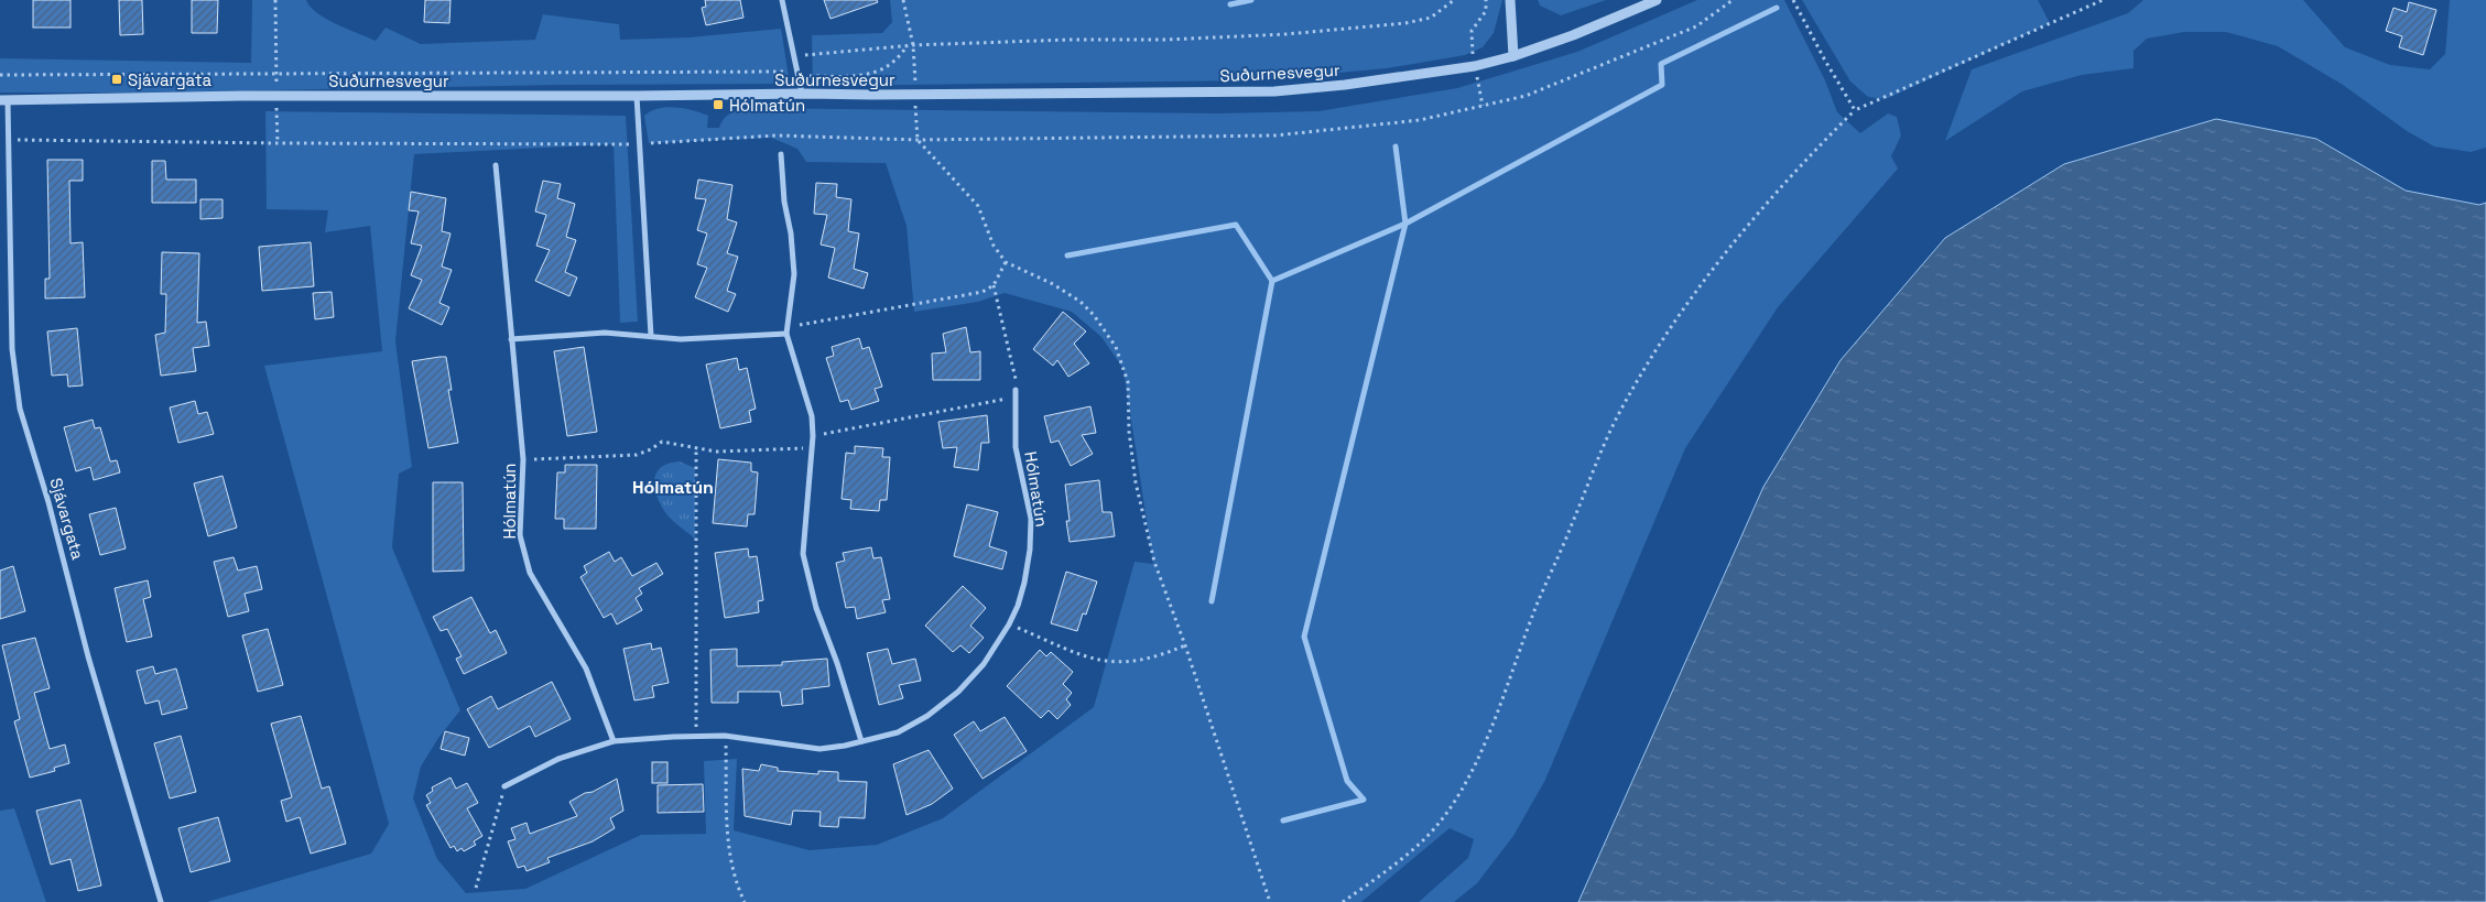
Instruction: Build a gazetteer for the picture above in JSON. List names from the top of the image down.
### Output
{
  "streets": {
    "street": ["Suðurnesvegur", "Hólmatún", "Sjávargata"]
  },
  "crossings": [
    ["Suðurnesvegur", "Sjávargata"]
  ],
  "districts": ["Hólmatún"],
  "places": {
    "transit": ["Sjávargata", "Hólmatún"]
  }
}
